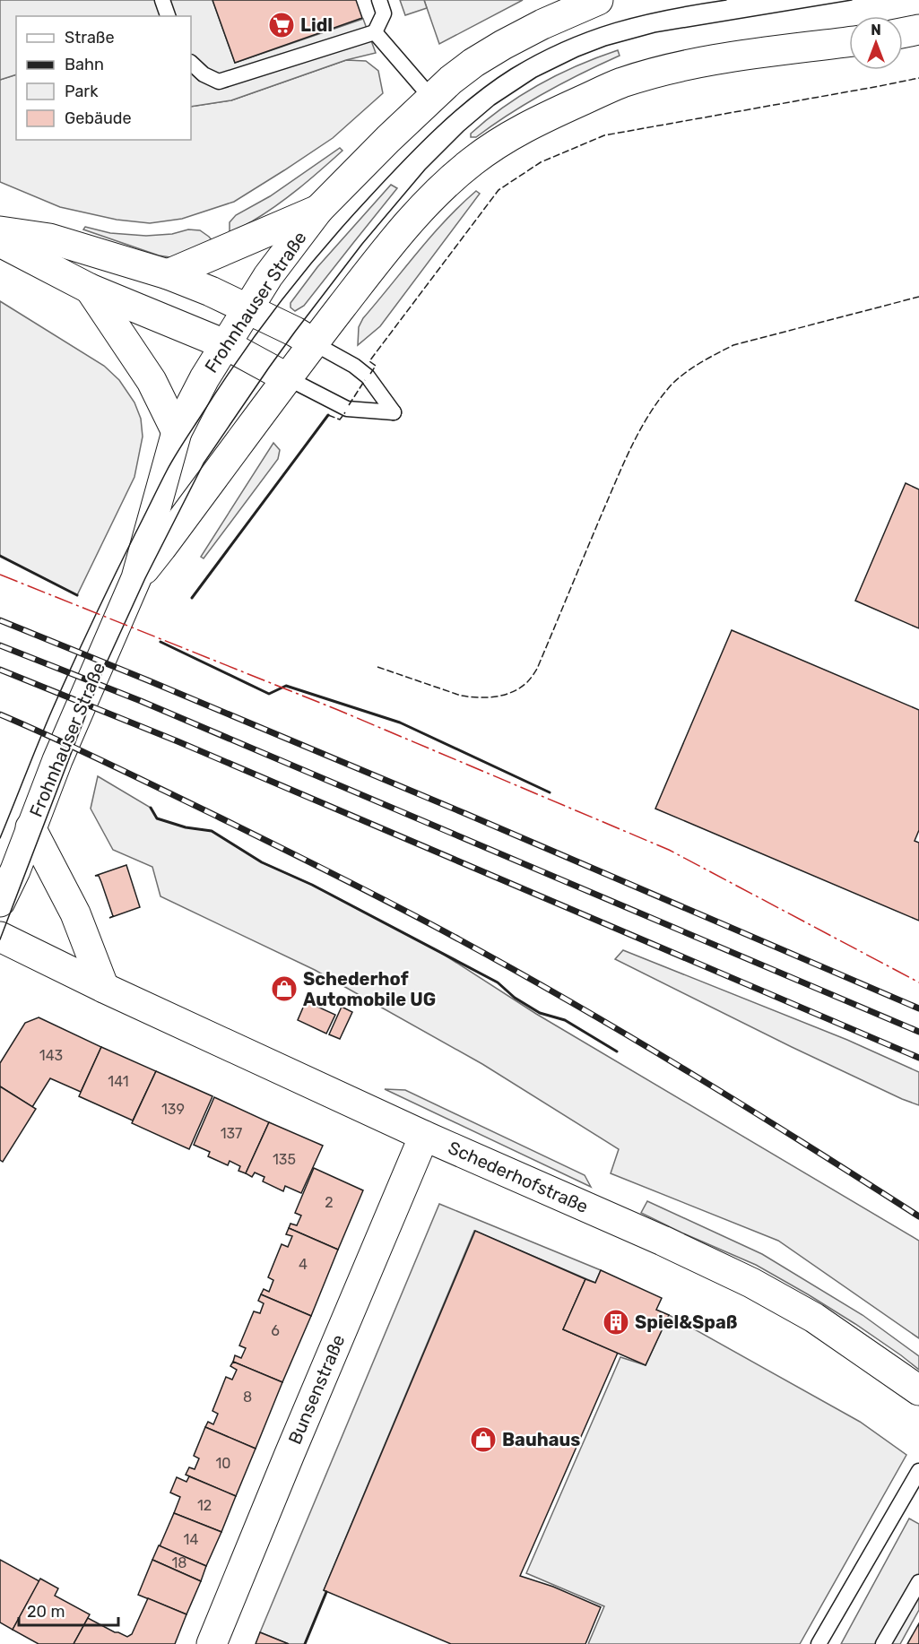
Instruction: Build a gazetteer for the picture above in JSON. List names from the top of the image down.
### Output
{
  "streets": {
    "street": ["Frohnhauser Straße", "Schederhofstraße", "Bunsenstraße"]
  },
  "crossings": [
    ["Schederhofstraße", "Bunsenstraße"]
  ],
  "places": {
    "supermarket": ["Lidl"],
    "shop": ["Schederhof Automobile UG", "Bauhaus"],
    "building": ["Spiel&Spaß"]
  },
  "house_numbers": [
    "143",
    "141",
    "139",
    "137",
    "135",
    "2",
    "4",
    "6",
    "8",
    "10",
    "12",
    "14",
    "18"
  ],
  "legend": [
    "Straße",
    "Bahn",
    "Park",
    "Gebäude"
  ],
  "scale_bar": "20 m",
  "north": "top"
}
